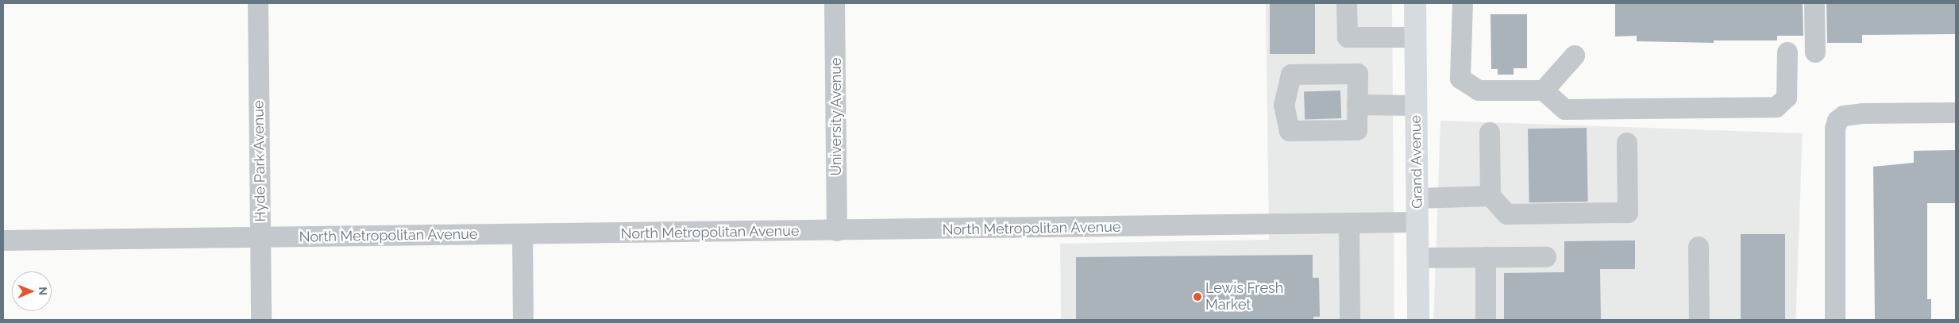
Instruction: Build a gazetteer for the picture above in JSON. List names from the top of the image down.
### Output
{
  "streets": {
    "main road": ["Grand Avenue"],
    "street": ["University Avenue", "Hyde Park Avenue", "North Metropolitan Avenue"]
  },
  "crossings": [
    ["University Avenue", "North Metropolitan Avenue"],
    ["Hyde Park Avenue", "North Metropolitan Avenue"],
    ["Grand Avenue", "North Metropolitan Avenue"]
  ],
  "places": ["Lewis Fresh Market"],
  "north": "right"
}
